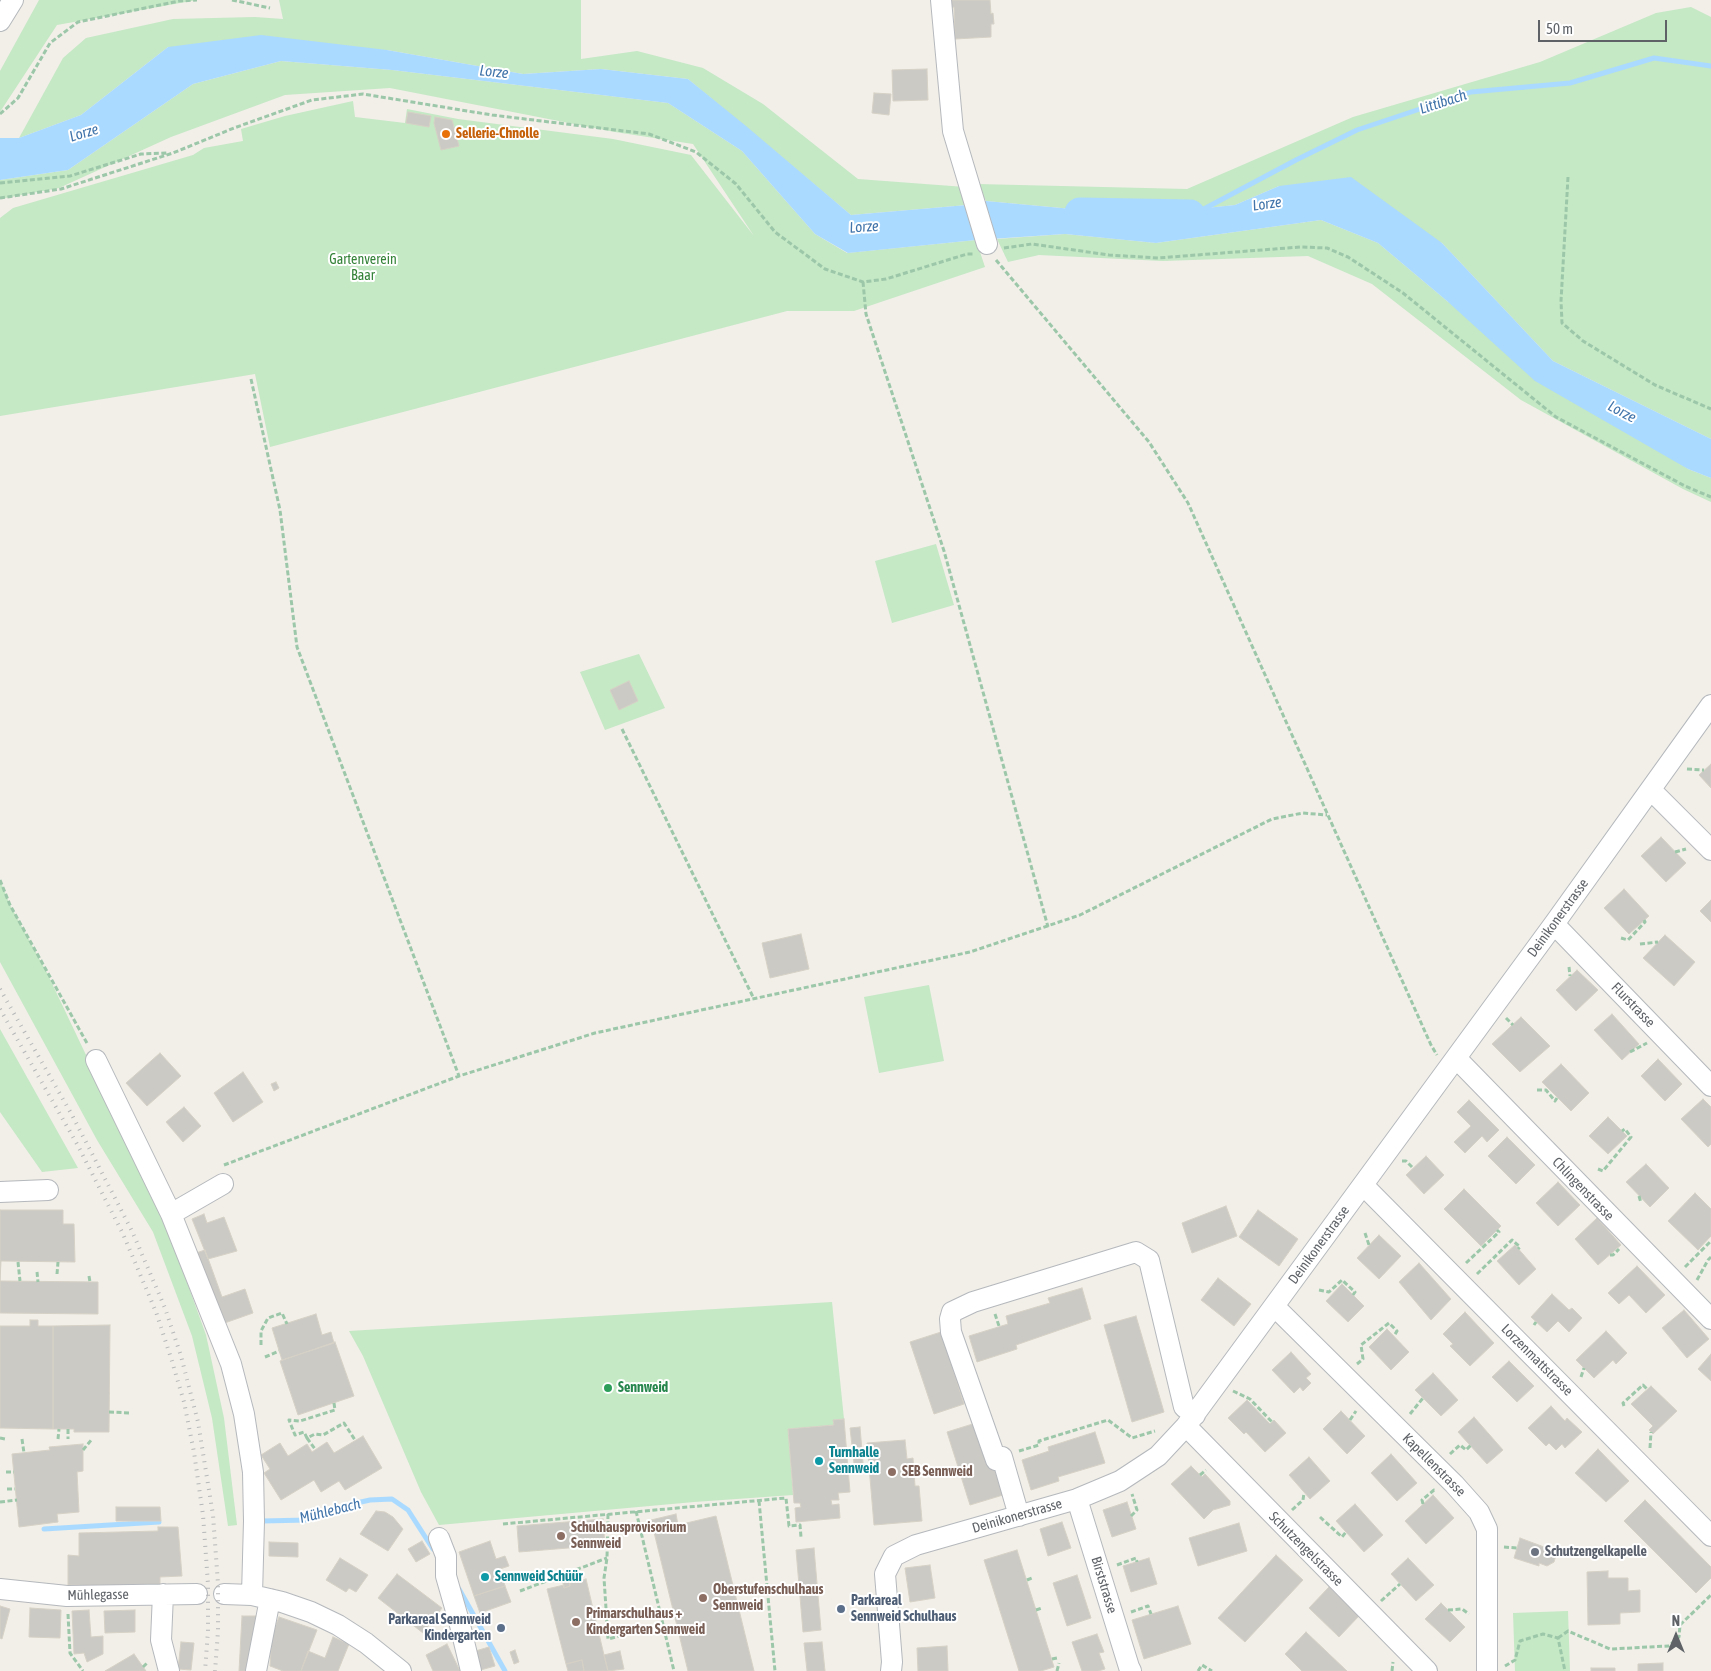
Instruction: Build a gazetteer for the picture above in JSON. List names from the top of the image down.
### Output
{
  "streets": {
    "street": [
      "Deinikonerstrasse",
      "Flurstrasse",
      "Chlingenstrasse",
      "Lorzenmattstrasse",
      "Kapellenstrasse",
      "Schutzengelstrasse",
      "Birststrasse",
      "Mühlegasse"
    ]
  },
  "crossings": [
    ["Deinikonerstrasse", "Flurstrasse"],
    ["Deinikonerstrasse", "Chlingenstrasse"],
    ["Deinikonerstrasse", "Lorzenmattstrasse"],
    ["Deinikonerstrasse", "Kapellenstrasse"],
    ["Deinikonerstrasse", "Schutzengelstrasse"],
    ["Deinikonerstrasse", "Birststrasse"]
  ],
  "water": ["Lorze", "Littibach", "Mühlebach"],
  "parks": ["Gartenverein Baar"],
  "places": [
    "Sellerie-Chnolle",
    "Sennweid",
    "Turnhalle Sennweid",
    "SEB Sennweid",
    "Schulhausprovisorium Sennweid",
    "Schutzengelkapelle",
    "Sennweid Schüür",
    "Oberstufenschulhaus Sennweid",
    "Parkareal Sennweid Schulhaus",
    "Primarschulhaus + Kindergarten Sennweid",
    "Parkareal Sennweid Kindergarten"
  ],
  "scale_bar": "50 m",
  "north": "top"
}
